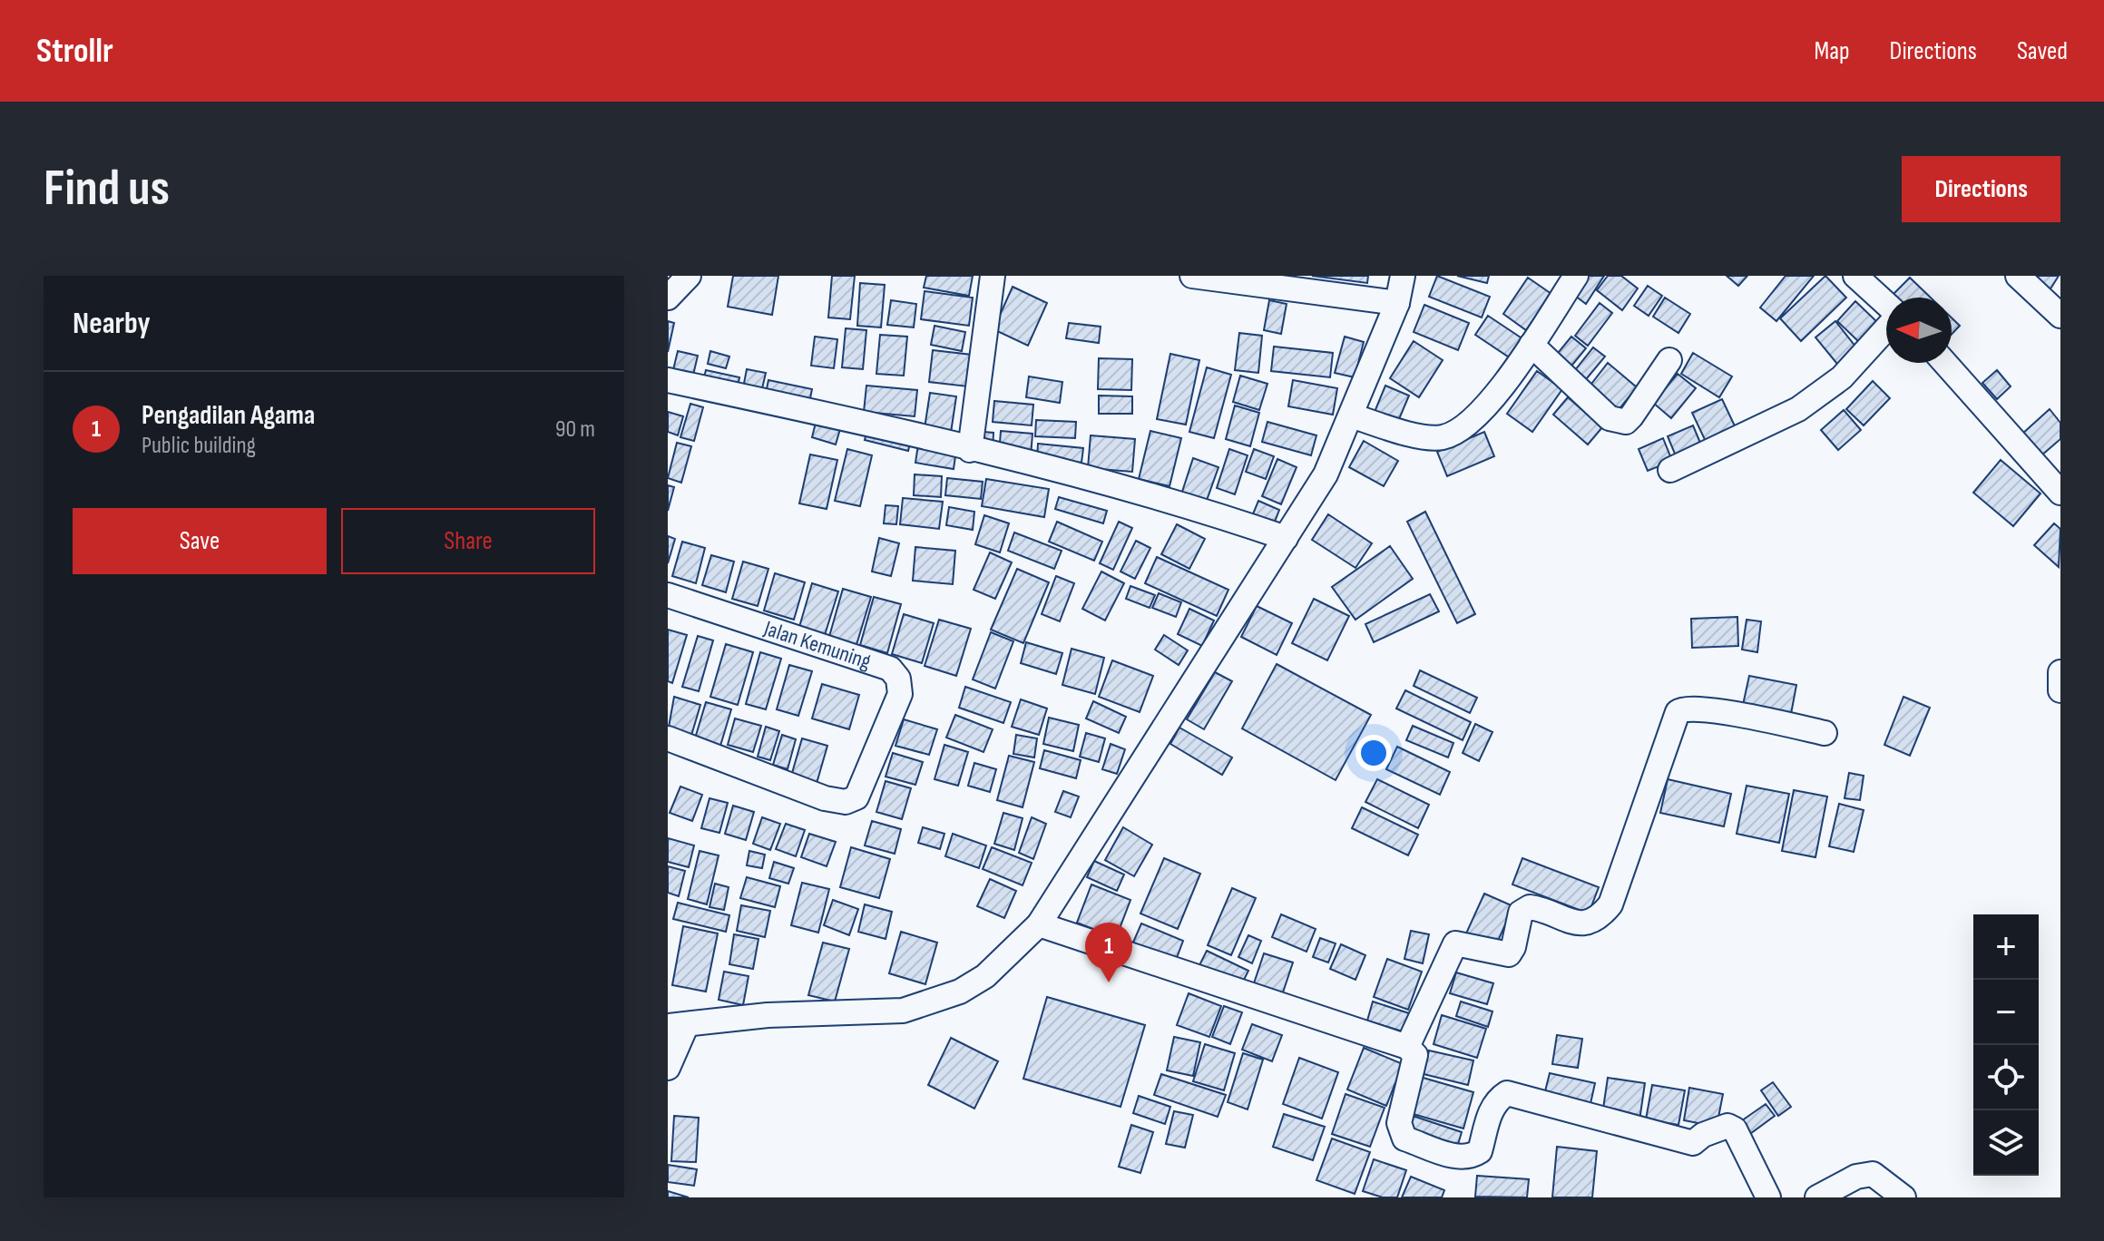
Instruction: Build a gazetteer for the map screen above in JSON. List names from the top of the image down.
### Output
{
  "streets": {
    "street": ["Jalan Kemuning"]
  },
  "north": "left",
  "page": {
    "header": "Strollr",
    "nav": ["Map", "Directions", "Saved"],
    "buttons": [
      "Directions",
      ["Save", "Share"]
    ],
    "title": "Find us",
    "heading": "Nearby",
    "list": [
      {
        "mark": "1",
        "name": "Pengadilan Agama",
        "note": "Public building",
        "value": "90 m"
      }
    ],
    "map_buttons": ["+", "−"],
    "pins": "1"
  }
}
